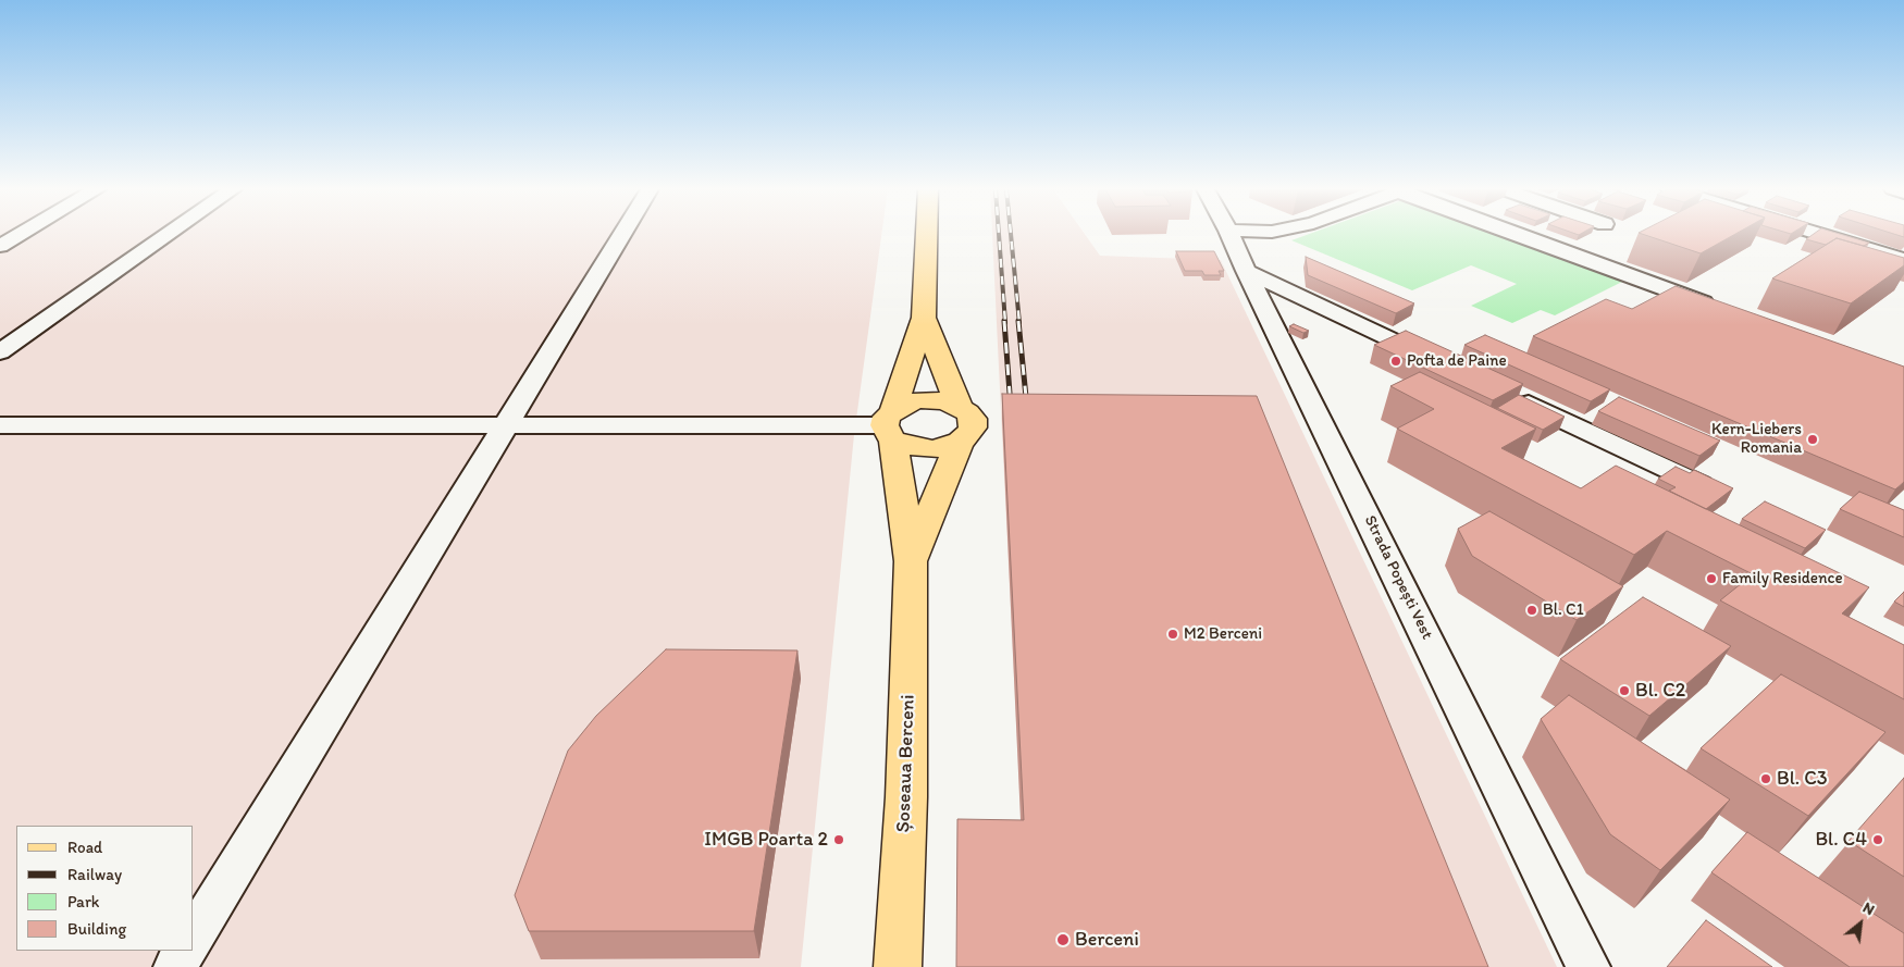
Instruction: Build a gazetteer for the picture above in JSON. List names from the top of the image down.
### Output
{
  "streets": {
    "main road": ["Șoseaua Berceni"],
    "street": ["Strada Popești Vest"]
  },
  "places": [
    "Pofta de Paine",
    "Kern-Liebers Romania",
    "Family Residence",
    "Bl. C1",
    "M2 Berceni",
    "Bl. C2",
    "Bl. C3",
    "IMGB Poarta 2",
    "Bl. C4",
    "Berceni"
  ],
  "legend": [
    "Road",
    "Railway",
    "Park",
    "Building"
  ],
  "north": "top right"
}
